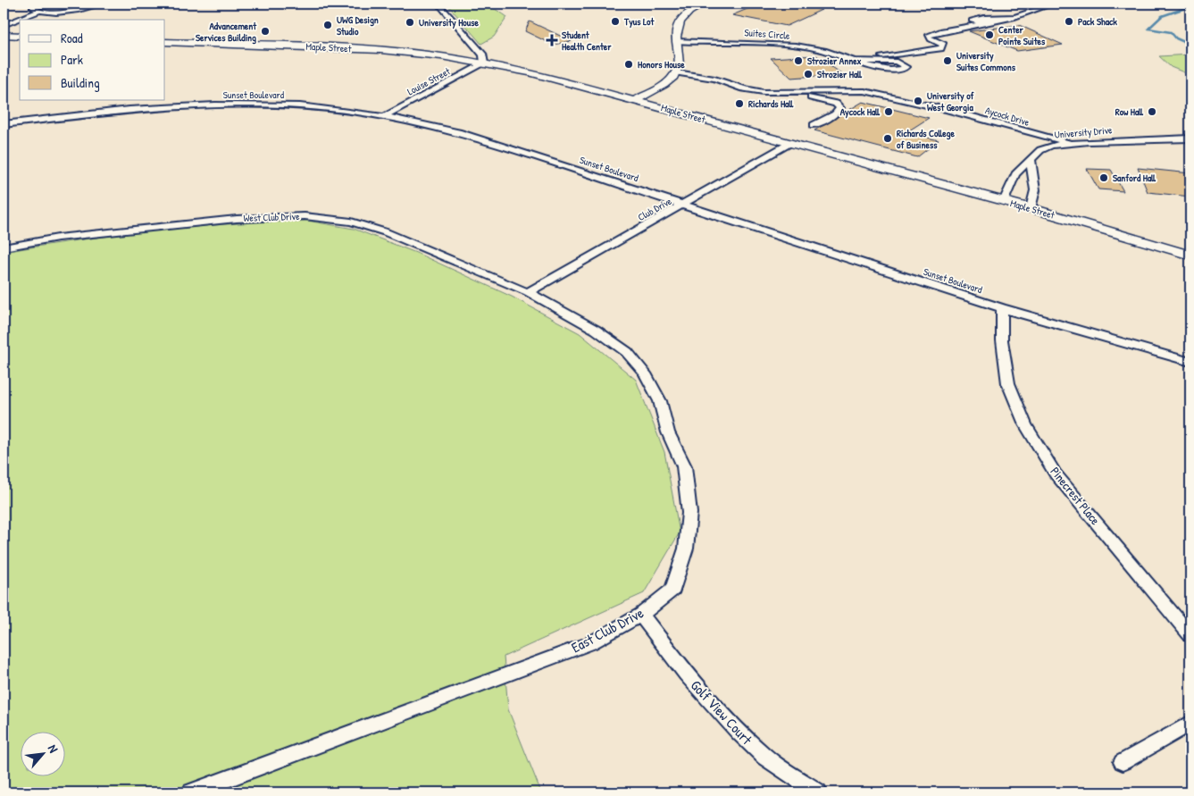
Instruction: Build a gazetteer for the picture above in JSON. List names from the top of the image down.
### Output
{
  "streets": {
    "main road": ["Maple Street"],
    "street": [
      "Suites Circle",
      "Louise Street",
      "Sunset Boulevard",
      "Aycock Drive",
      "University Drive",
      "Club Drive",
      "West Club Drive",
      "Pinecrest Place",
      "East Club Drive",
      "Golf View Court"
    ]
  },
  "crossings": [
    ["Maple Street", "Louise Street"],
    ["Maple Street", "University Drive"],
    ["Maple Street", "Club Drive"],
    ["Louise Street", "Sunset Boulevard"],
    ["Sunset Boulevard", "Club Drive"],
    ["Sunset Boulevard", "Pinecrest Place"],
    ["Aycock Drive", "University Drive"],
    ["Club Drive", "West Club Drive"],
    ["Club Drive", "East Club Drive"],
    ["West Club Drive", "East Club Drive"],
    ["East Club Drive", "Golf View Court"]
  ],
  "places": {
    "other": [
      "Tyus Lot",
      "Pack Shack",
      "University House",
      "UWG Design Studio",
      "Advancement Services Building",
      "Center Pointe Suites",
      "Strozier Annex",
      "University Suites Commons",
      "Honors House",
      "Strozier Hall",
      "University of West Georgia",
      "Richards Hall",
      "Aycock Hall",
      "Row Hall",
      "Richards College of Business",
      "Sanford Hall"
    ],
    "health": ["Student Health Center"]
  },
  "legend": ["Road", "Park", "Building"],
  "north": "top right"
}
